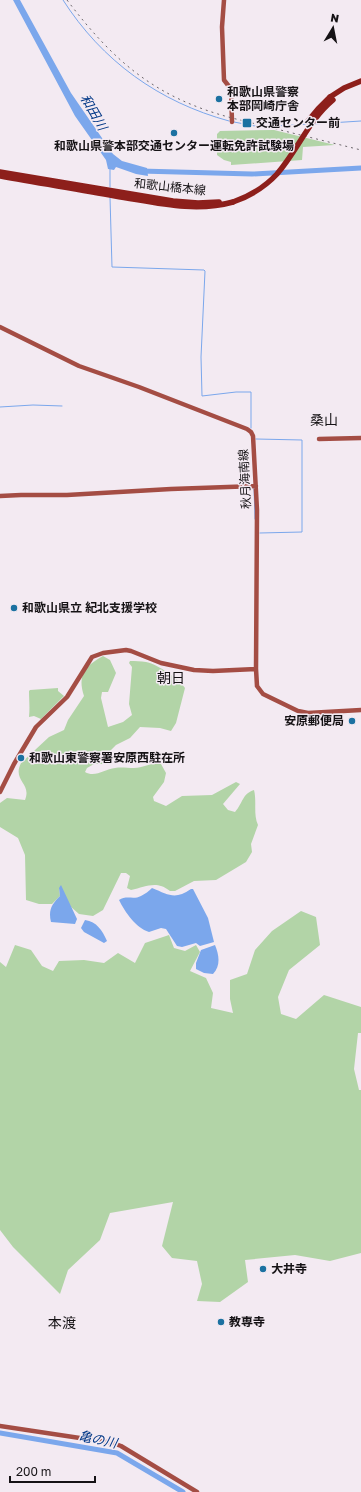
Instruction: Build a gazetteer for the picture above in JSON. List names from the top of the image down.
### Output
{
  "streets": {
    "main road": ["和歌山橋本線", "秋月海南線"]
  },
  "districts": ["桑山", "朝日", "本渡"],
  "water": ["和田川", "亀の川"],
  "places": {
    "other": [
      "和歌山県警察 本部岡崎庁舎",
      "和歌山県警本部交通センター運転免許試験場",
      "和歌山県立 紀北支援学校",
      "安原郵便局",
      "和歌山東警察署安原西駐在所",
      "大井寺",
      "教専寺"
    ],
    "transit": ["交通センター前"]
  },
  "scale_bar": "200 m",
  "north": "top"
}
